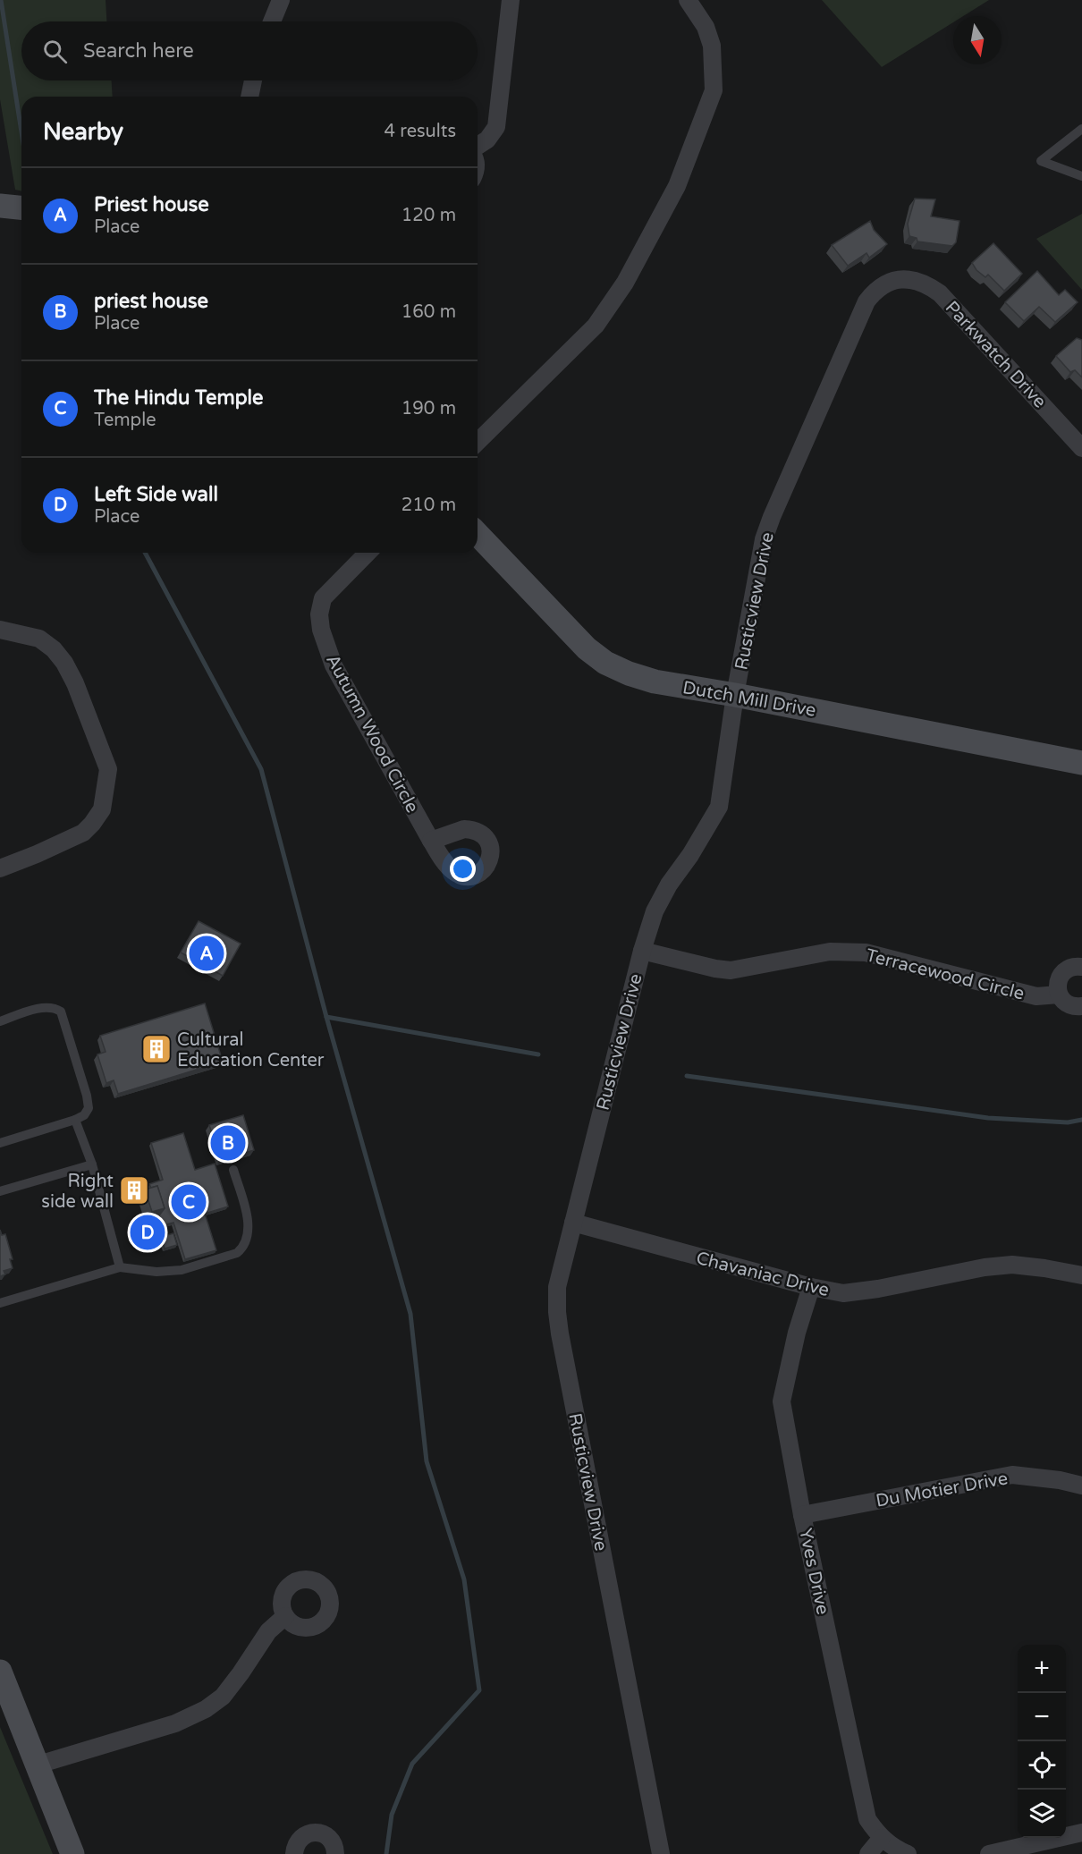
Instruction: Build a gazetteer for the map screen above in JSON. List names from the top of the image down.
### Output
{
  "streets": {
    "street": [
      "Parkwatch Drive",
      "Rusticview Drive",
      "Dutch Mill Drive",
      "Autumn Wood Circle",
      "Terracewood Circle",
      "Chavaniac Drive",
      "Du Motier Drive",
      "Yves Drive"
    ]
  },
  "crossings": [
    ["Parkwatch Drive", "Rusticview Drive"],
    ["Rusticview Drive", "Dutch Mill Drive"],
    ["Rusticview Drive", "Terracewood Circle"],
    ["Rusticview Drive", "Chavaniac Drive"],
    ["Chavaniac Drive", "Yves Drive"],
    ["Du Motier Drive", "Yves Drive"]
  ],
  "places": {
    "building": ["Cultural Education Center", "Right side wall"]
  },
  "north": "bottom",
  "page": {
    "search": "Search here",
    "heading": ["Nearby", "4 results"],
    "list": [
      {
        "mark": "A",
        "name": "Priest house",
        "note": "Place",
        "value": "120 m"
      },
      {
        "mark": "B",
        "name": "priest house",
        "note": "Place",
        "value": "160 m"
      },
      {
        "mark": "C",
        "name": "The Hindu Temple",
        "note": "Temple",
        "value": "190 m"
      },
      {
        "mark": "D",
        "name": "Left Side wall",
        "note": "Place",
        "value": "210 m"
      }
    ],
    "pins": [
      "A",
      "B",
      "C",
      "D"
    ],
    "map_buttons": ["+", "−"]
  }
}
